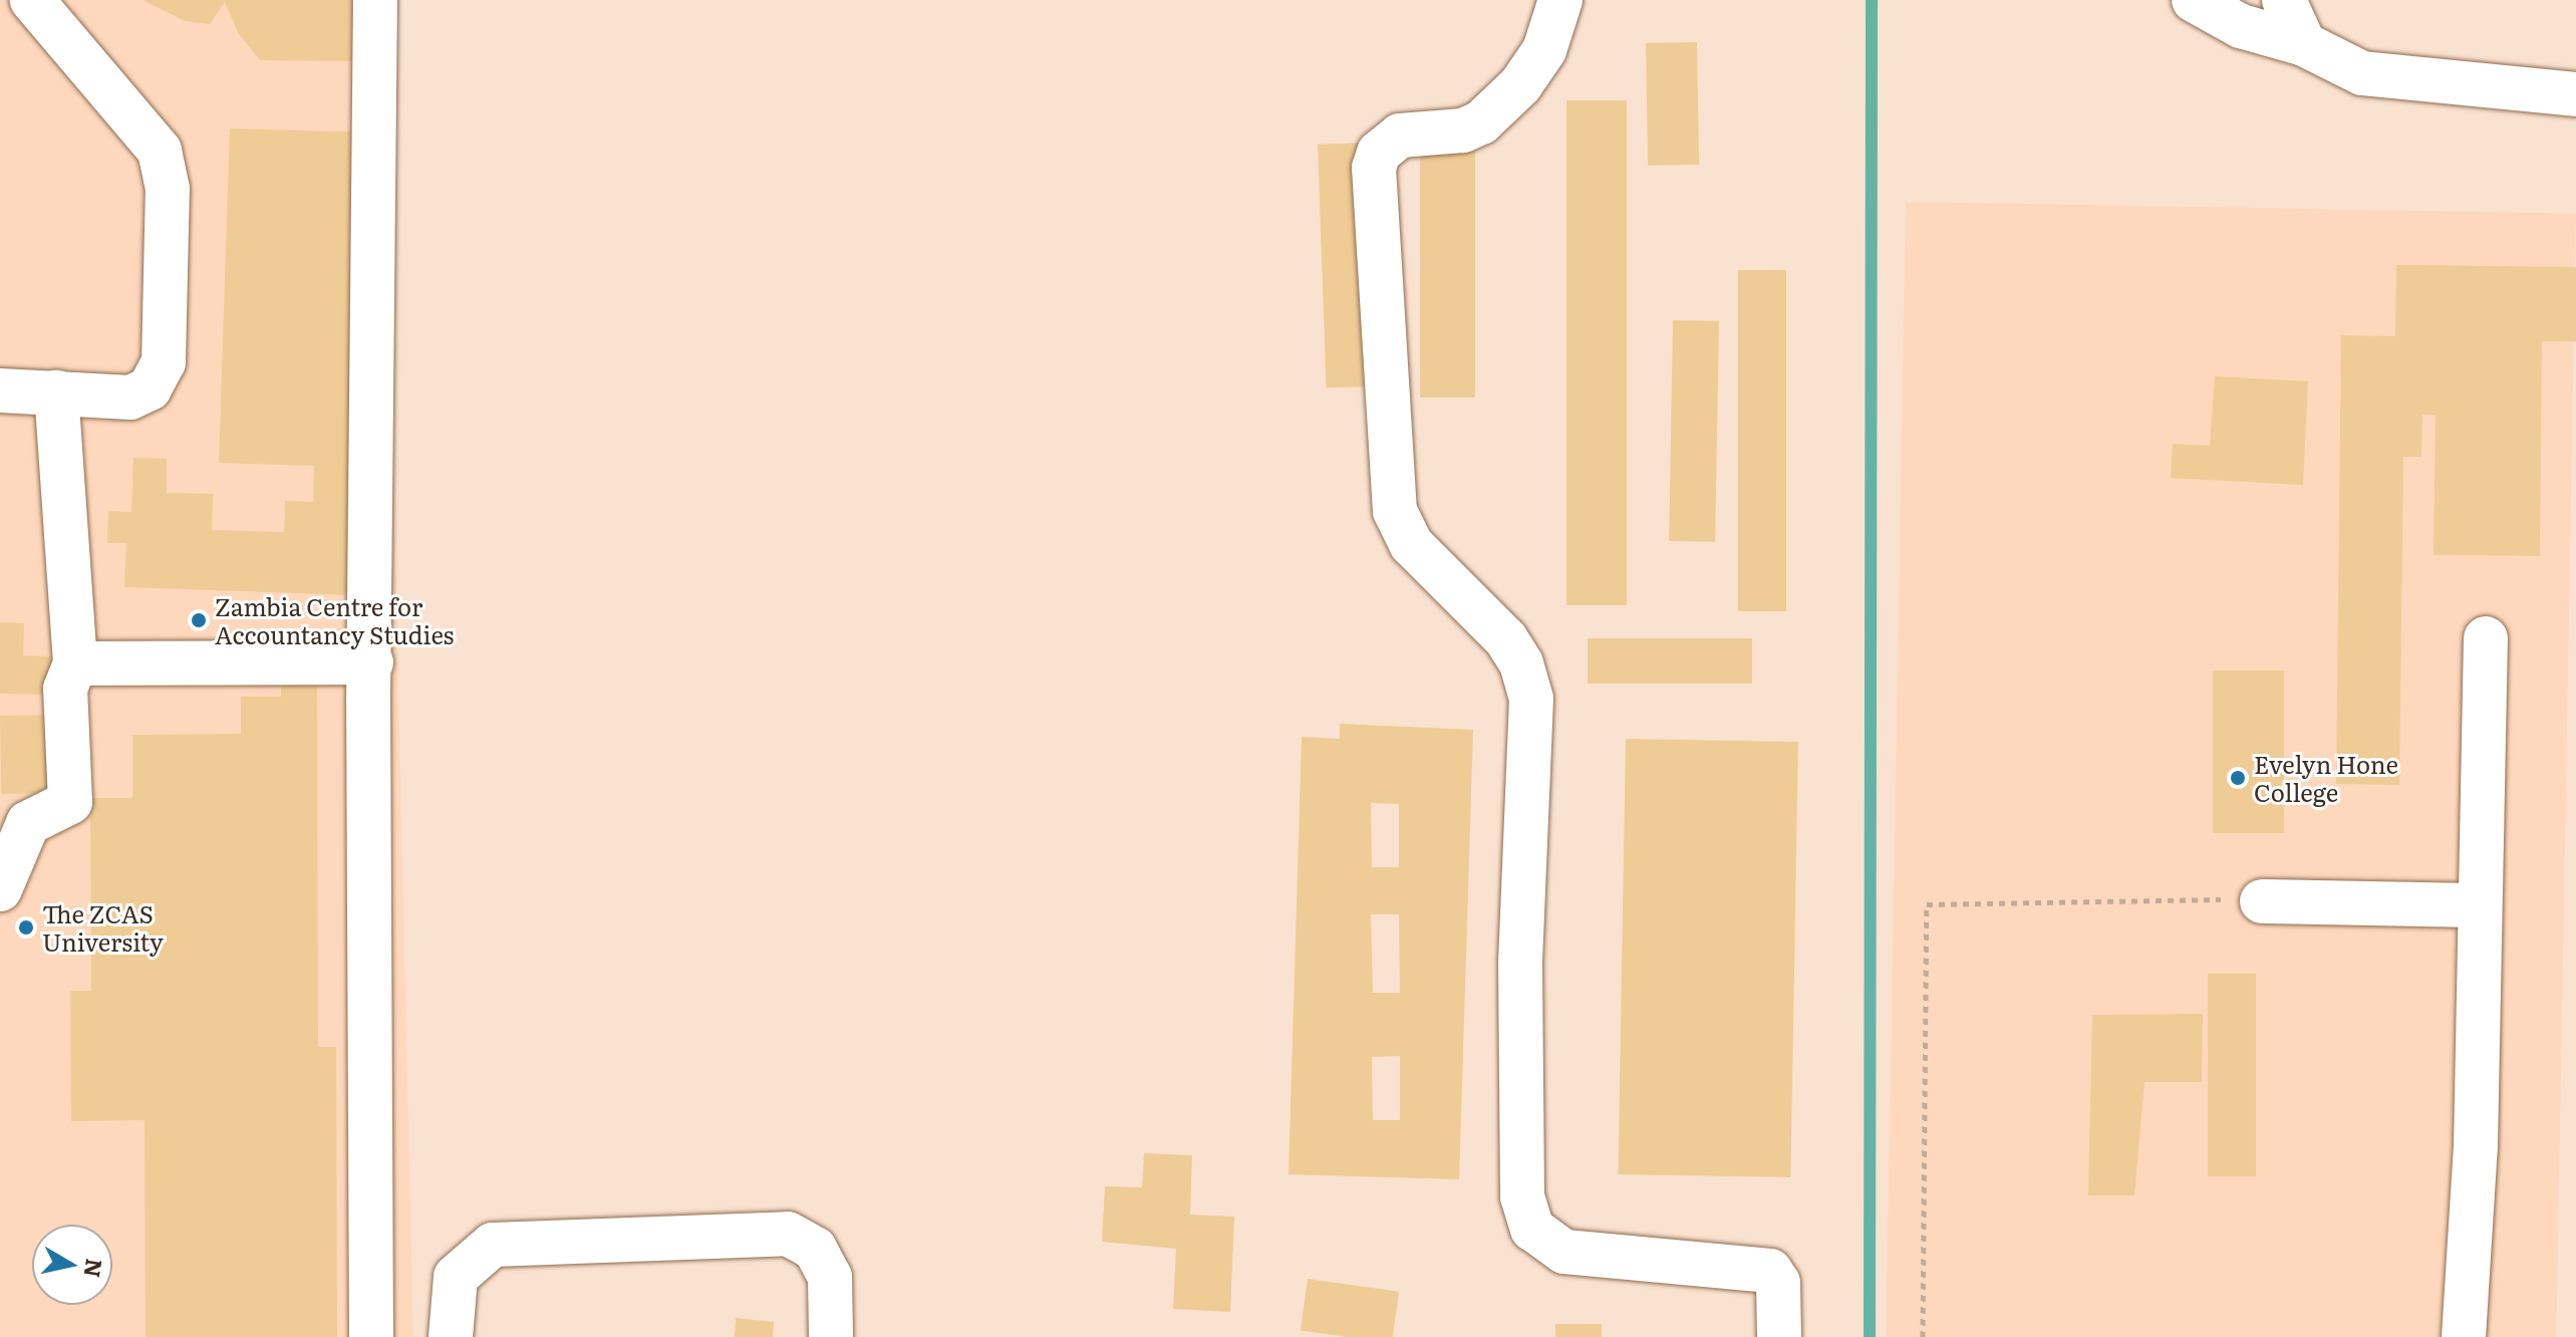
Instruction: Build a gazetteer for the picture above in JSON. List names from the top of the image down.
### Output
{
  "places": ["Zambia Centre for Accountancy Studies", "Evelyn Hone College", "The ZCAS University"],
  "north": "right"
}
